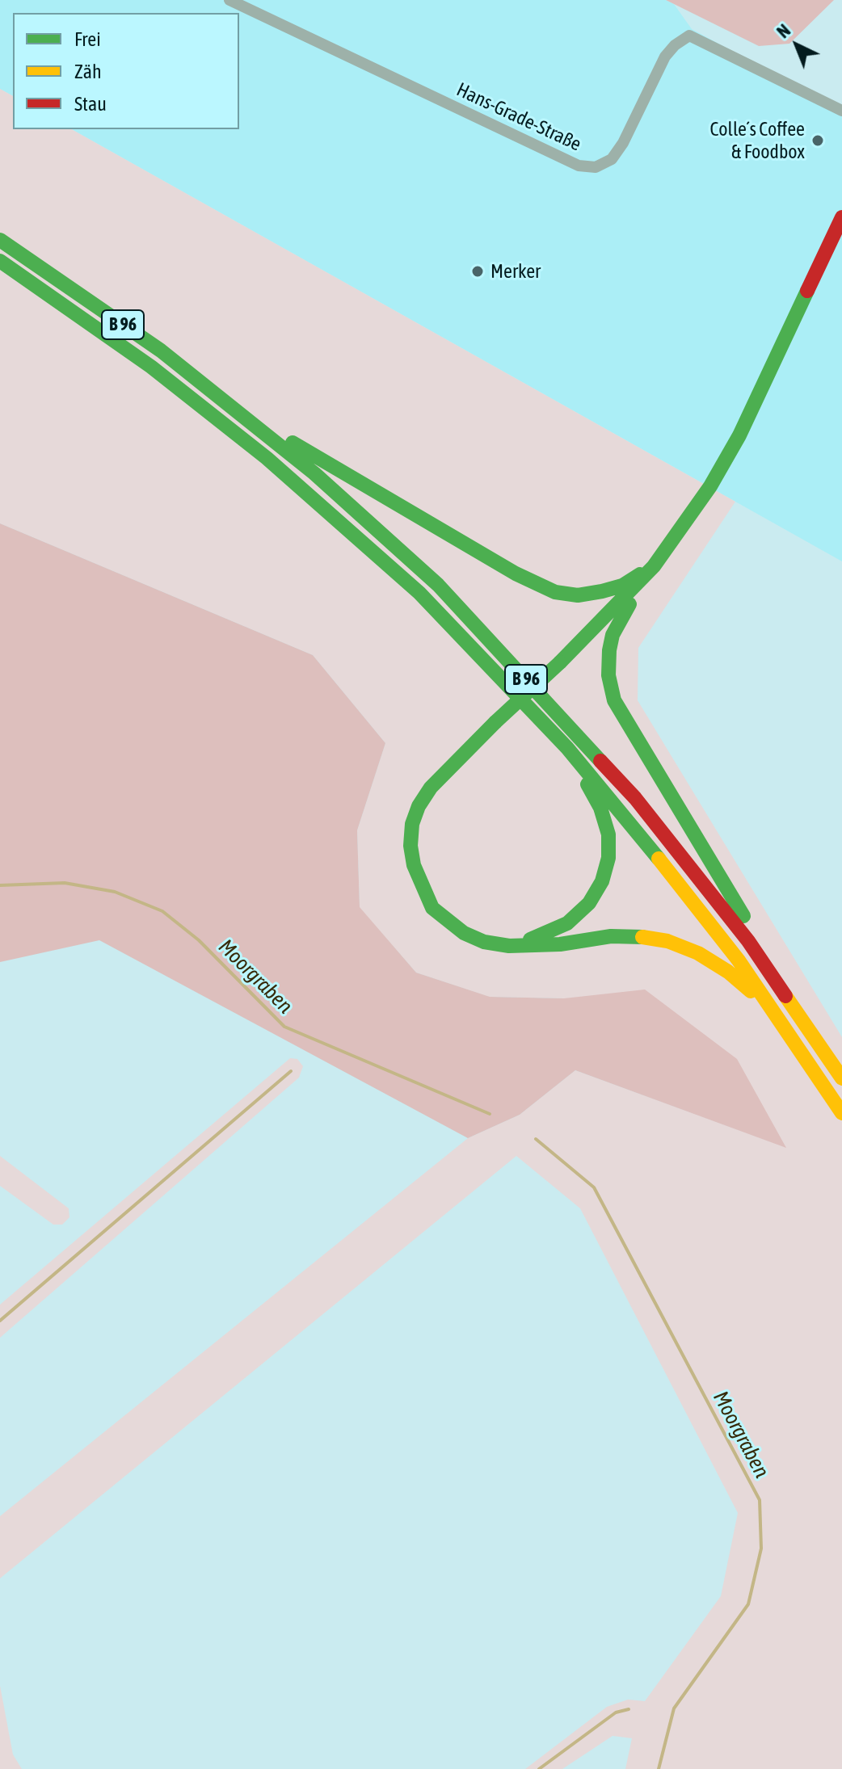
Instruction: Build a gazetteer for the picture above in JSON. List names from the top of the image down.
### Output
{
  "streets": {
    "highway": ["B 96"],
    "street": ["Hans-Grade-Straße"]
  },
  "water": ["Moorgraben"],
  "places": ["Colle´s Coffee & Foodbox", "Merker"],
  "legend": ["Frei", "Zäh", "Stau"],
  "north": "top left"
}
